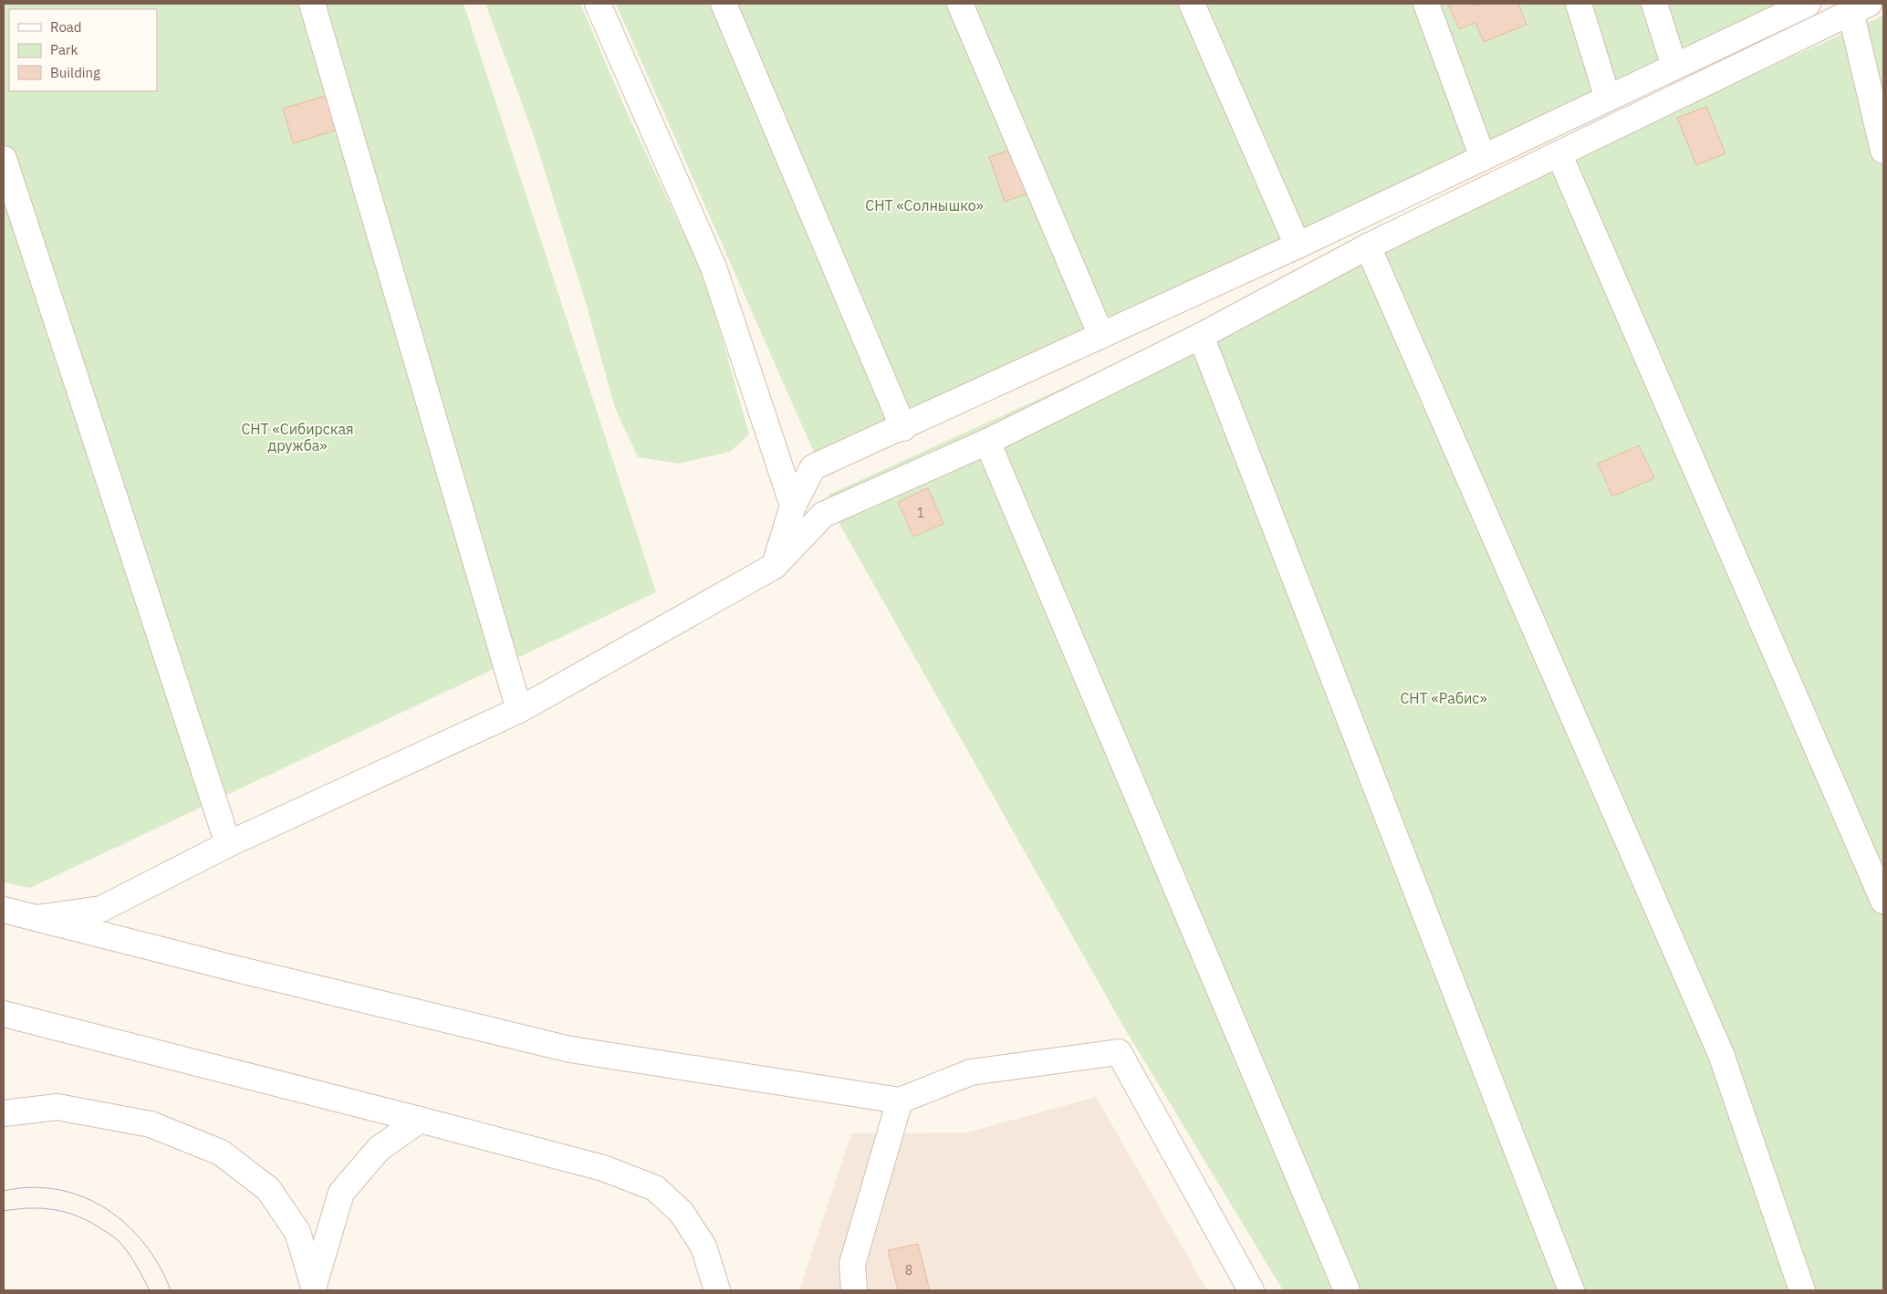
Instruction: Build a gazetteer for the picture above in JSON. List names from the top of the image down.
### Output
{
  "parks": ["СНТ «Солнышко»", "СНТ «Сибирская дружба»", "СНТ «Рабис»"],
  "house_numbers": ["1", "8"],
  "legend": ["Road", "Park", "Building"]
}
